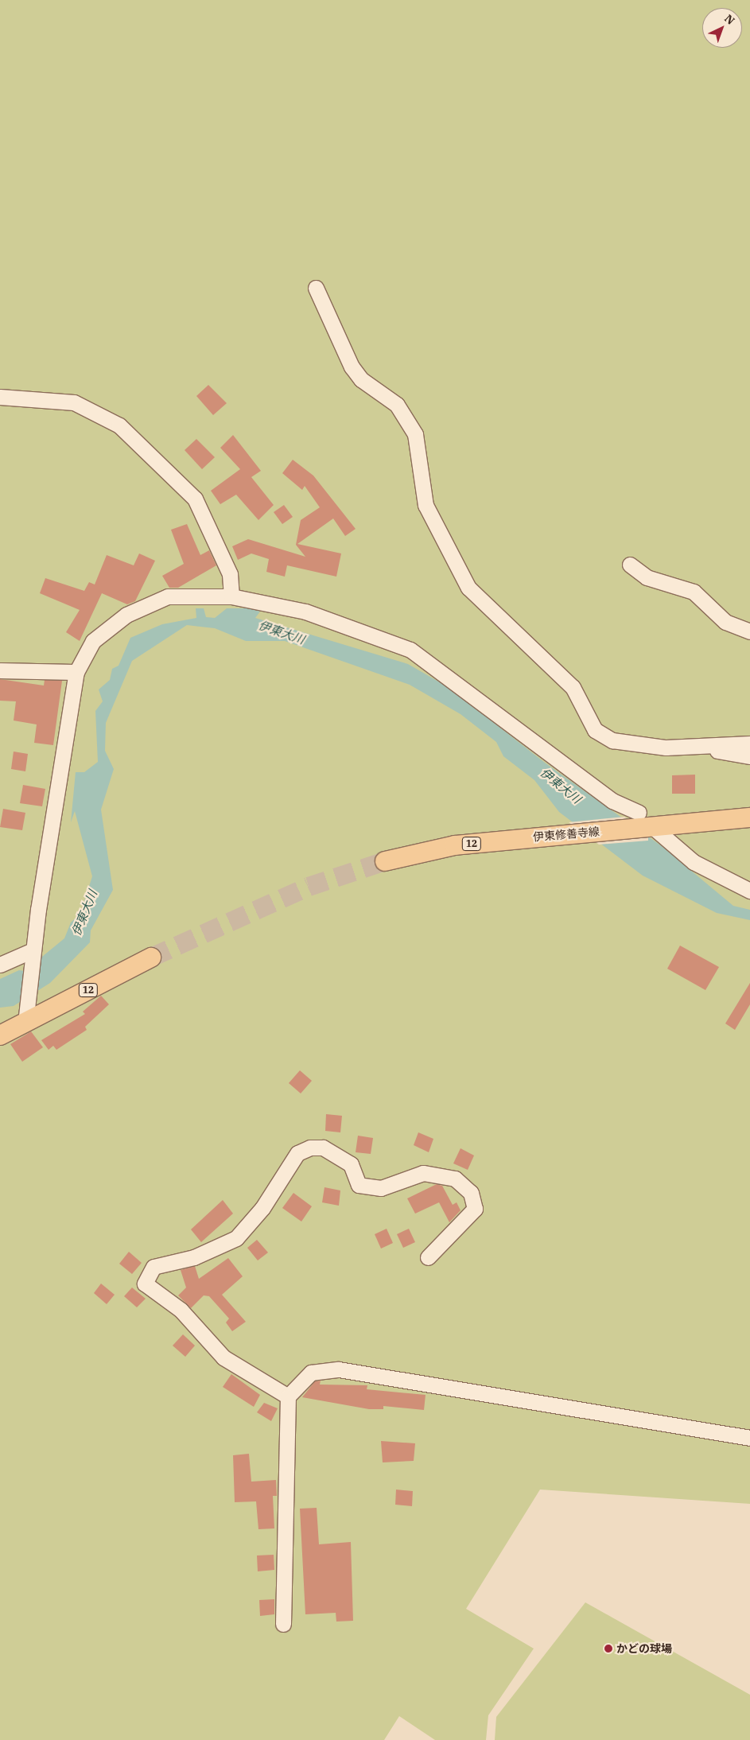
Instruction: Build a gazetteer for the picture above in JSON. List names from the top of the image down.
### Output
{
  "streets": {
    "main road": ["伊東修善寺線", "12"]
  },
  "water": ["伊東大川"],
  "places": ["かどの球場"],
  "north": "top right"
}
